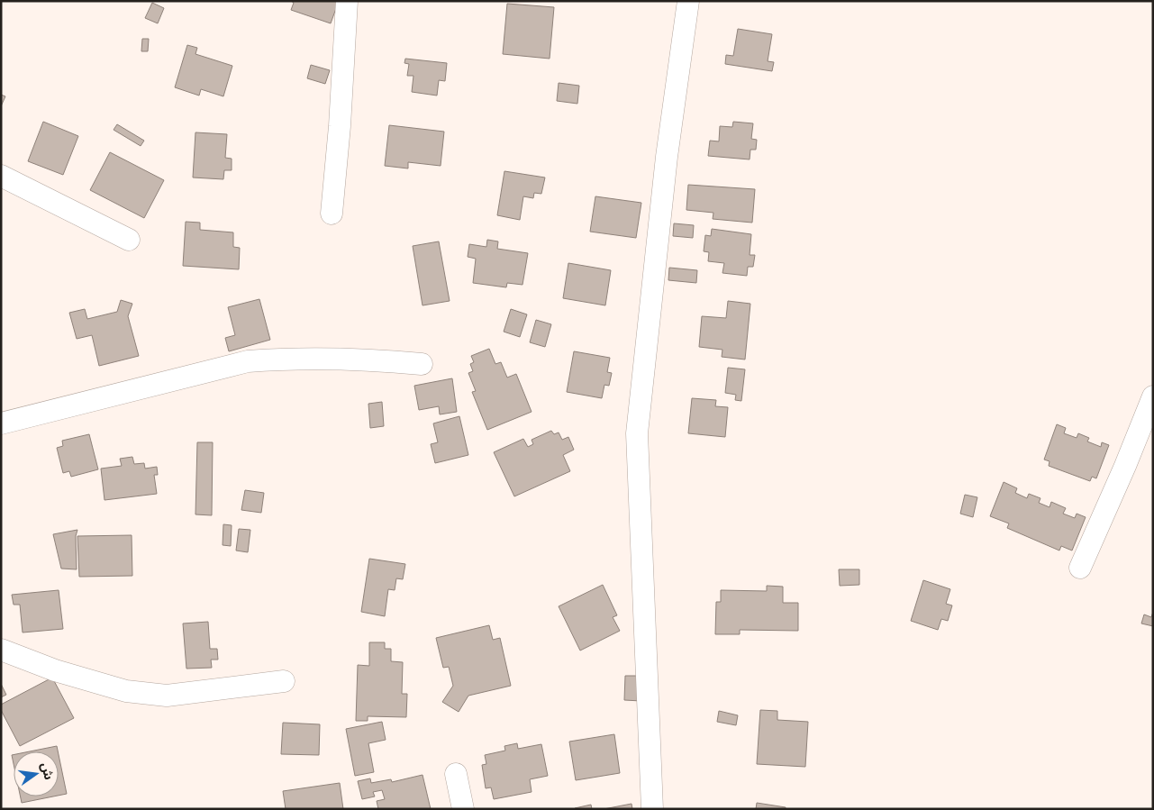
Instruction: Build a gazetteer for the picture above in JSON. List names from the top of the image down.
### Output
{
  "north": "right"
}
